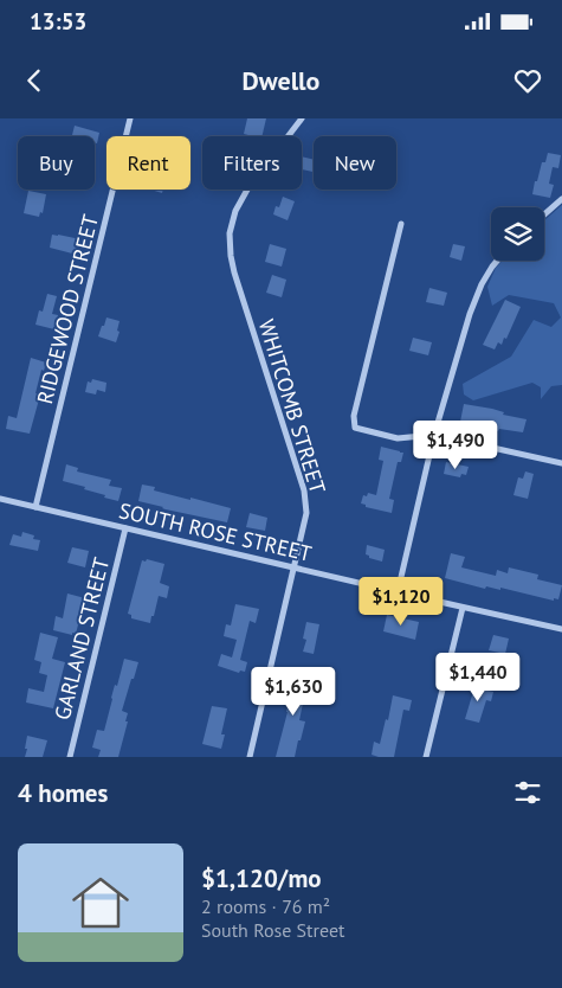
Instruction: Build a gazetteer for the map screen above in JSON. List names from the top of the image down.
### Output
{
  "streets": {
    "street": [
      "RIDGEWOOD STREET",
      "WHITCOMB STREET",
      "SOUTH ROSE STREET",
      "GARLAND STREET"
    ]
  },
  "crossings": [
    ["RIDGEWOOD STREET", "SOUTH ROSE STREET"],
    ["WHITCOMB STREET", "SOUTH ROSE STREET"],
    ["SOUTH ROSE STREET", "GARLAND STREET"]
  ],
  "page": {
    "status": "13:53",
    "header": "Dwello",
    "chip": [
      "Buy",
      "Rent",
      "Filters",
      "New"
    ],
    "price": [
      "$1,490",
      "$1,120",
      "$1,440",
      "$1,630"
    ],
    "heading": "4 homes",
    "list": [
      {
        "name": "$1,120/mo",
        "note": "2 rooms · 76 m² · South Rose Street"
      }
    ]
  }
}
